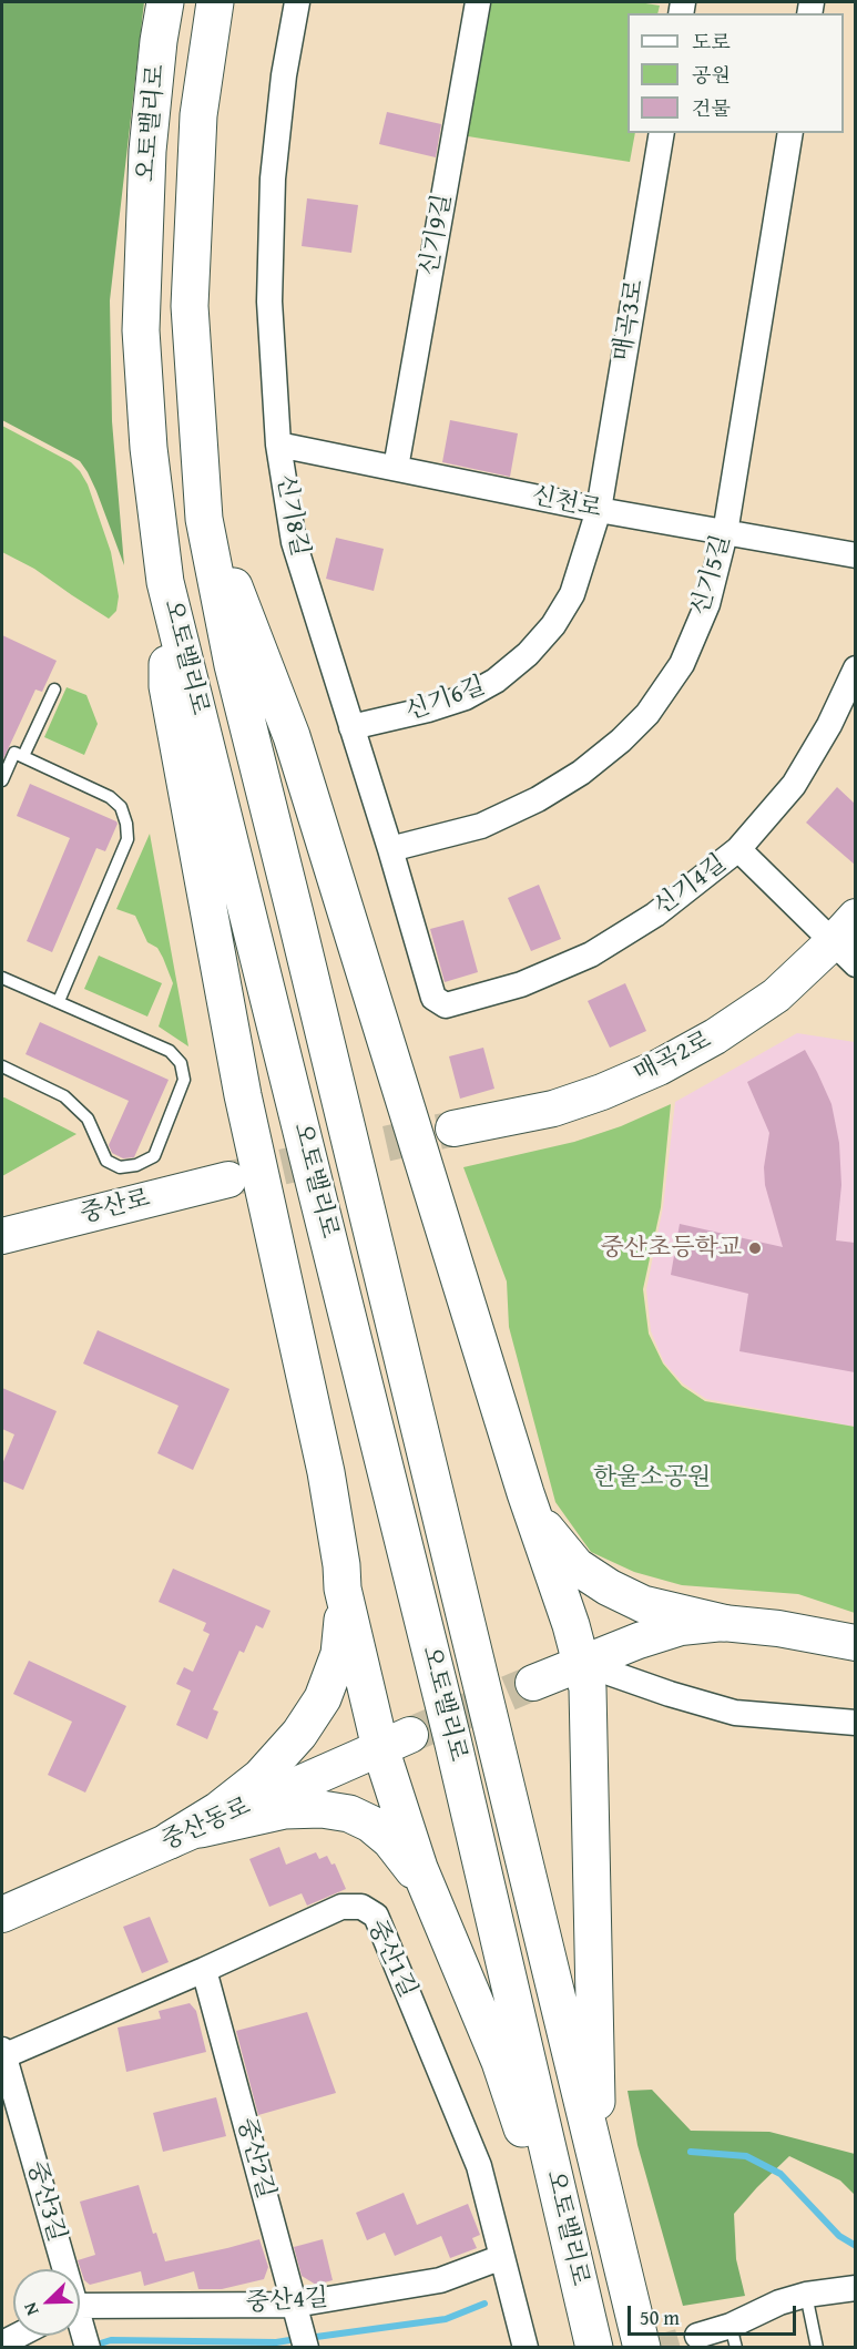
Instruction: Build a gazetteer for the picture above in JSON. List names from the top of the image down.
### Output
{
  "streets": {
    "highway": ["오토밸리로"],
    "street": [
      "신기9길",
      "매곡3로",
      "신천로",
      "신기8길",
      "신기5길",
      "신기6길",
      "신기4길",
      "매곡2로",
      "중산로",
      "중산동로",
      "중산1길",
      "중산2길",
      "중산3길",
      "중산4길"
    ]
  },
  "crossings": [
    ["신기9길", "신천로"],
    ["매곡3로", "신천로"],
    ["매곡3로", "신기6길"],
    ["신천로", "신기8길"],
    ["신천로", "신기5길"],
    ["신천로", "신기6길"],
    ["신기8길", "신기5길"],
    ["신기8길", "신기6길"],
    ["신기8길", "신기4길"],
    ["중산1길", "중산2길"],
    ["중산1길", "중산3길"],
    ["중산1길", "중산4길"],
    ["중산2길", "중산4길"]
  ],
  "parks": ["한울소공원"],
  "places": ["중산초등학교"],
  "legend": ["도로", "공원", "건물"],
  "scale_bar": "50 m",
  "north": "bottom left"
}
